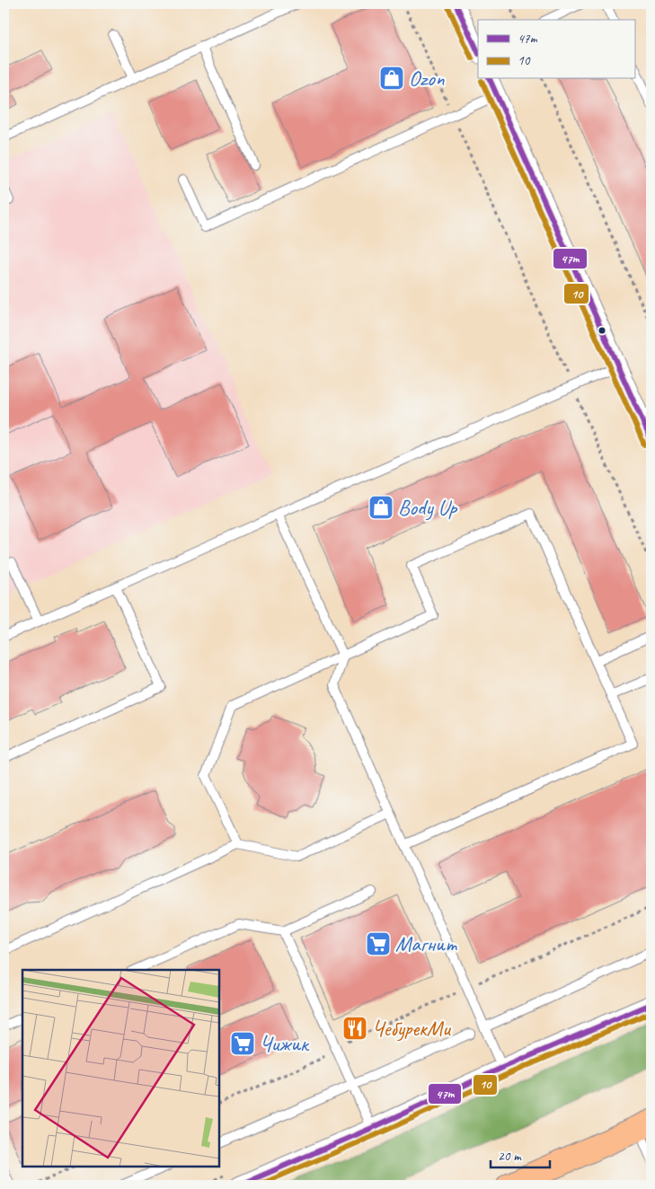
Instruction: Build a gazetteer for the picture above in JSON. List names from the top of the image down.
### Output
{
  "places": {
    "shop": ["Ozon", "Body Up"],
    "supermarket": ["Магнит", "Чижик"],
    "restaurant": ["ЧебурекМи"]
  },
  "lines": ["transit line 47т", "transit line 10"],
  "legend": ["47т", "10"],
  "scale_bar": "20 m"
}
